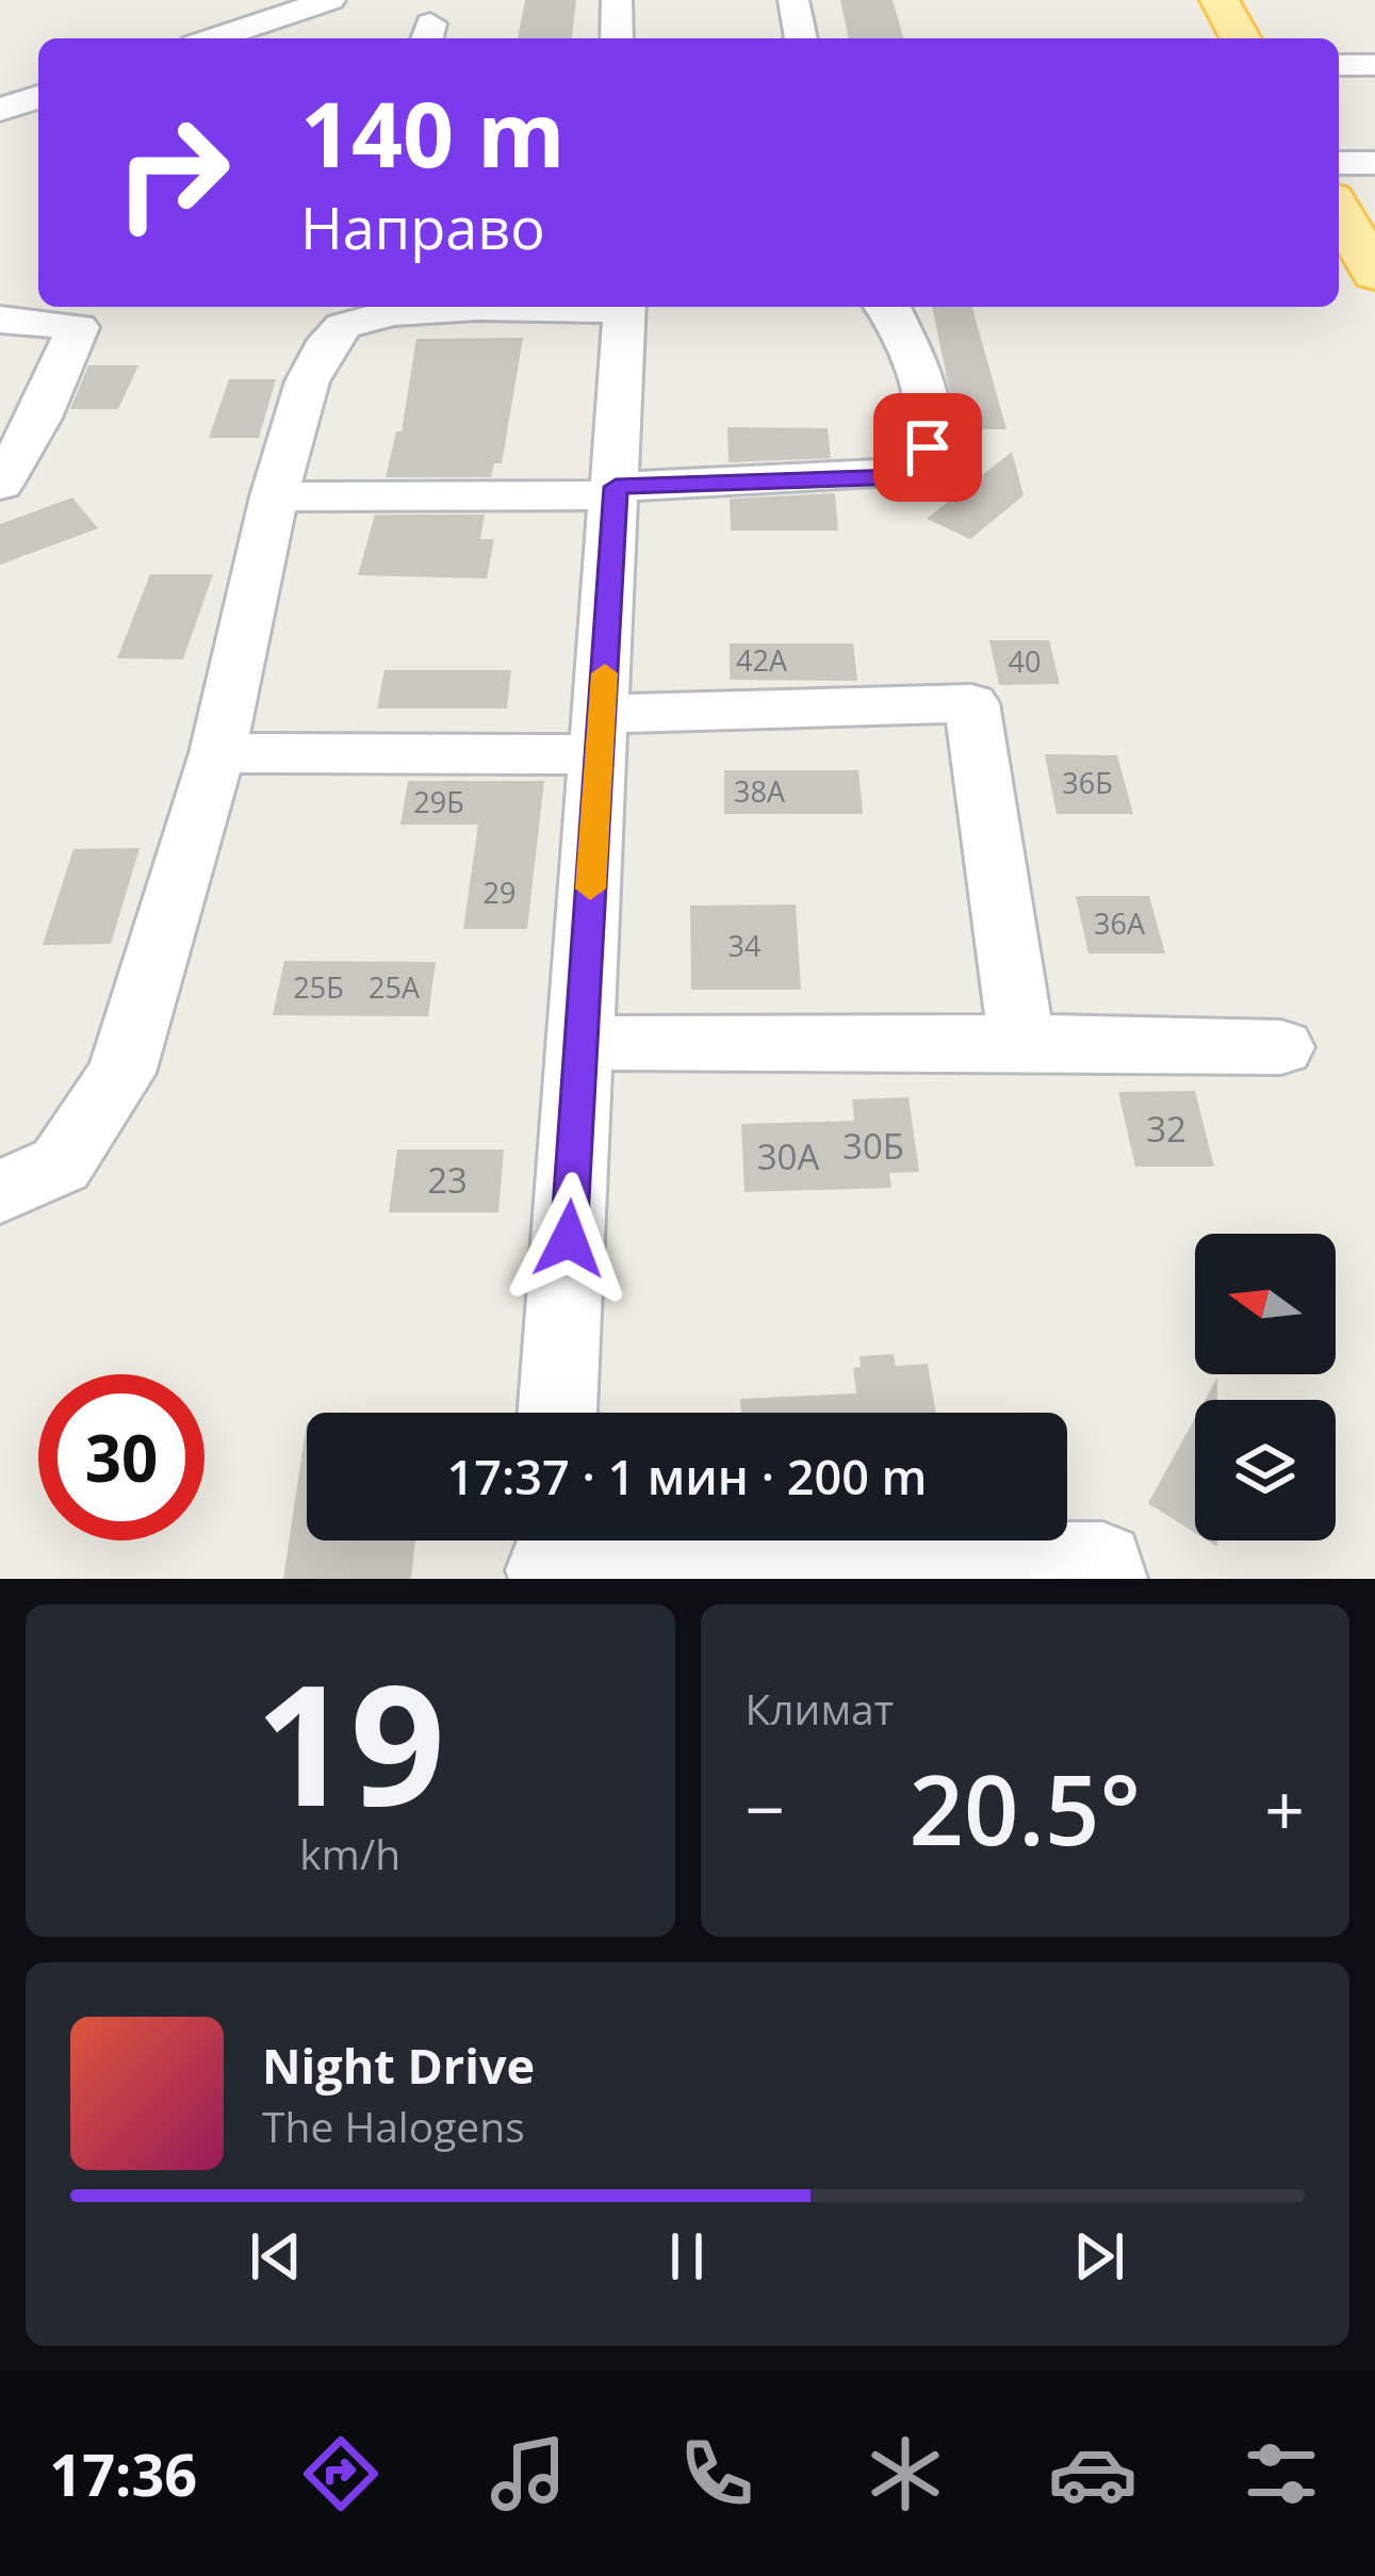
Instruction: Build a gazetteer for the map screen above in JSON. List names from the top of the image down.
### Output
{
  "house_numbers": [
    "42А",
    "40",
    "36Б",
    "38А",
    "29Б",
    "29",
    "36A",
    "34",
    "25Б",
    "25А",
    "32",
    "30Б",
    "30A",
    "23"
  ],
  "north": "left",
  "page": {
    "turn": ["140 m", "Направо"],
    "limit": "30",
    "trip": "17:37 · 1 мин · 200 m",
    "tile": [
      ["19", "km/h"],
      "Климат"
    ],
    "heat": ["−", "20.5°", "+"],
    "song": ["Night Drive", "The Halogens"],
    "tabs": "17:36"
  }
}
